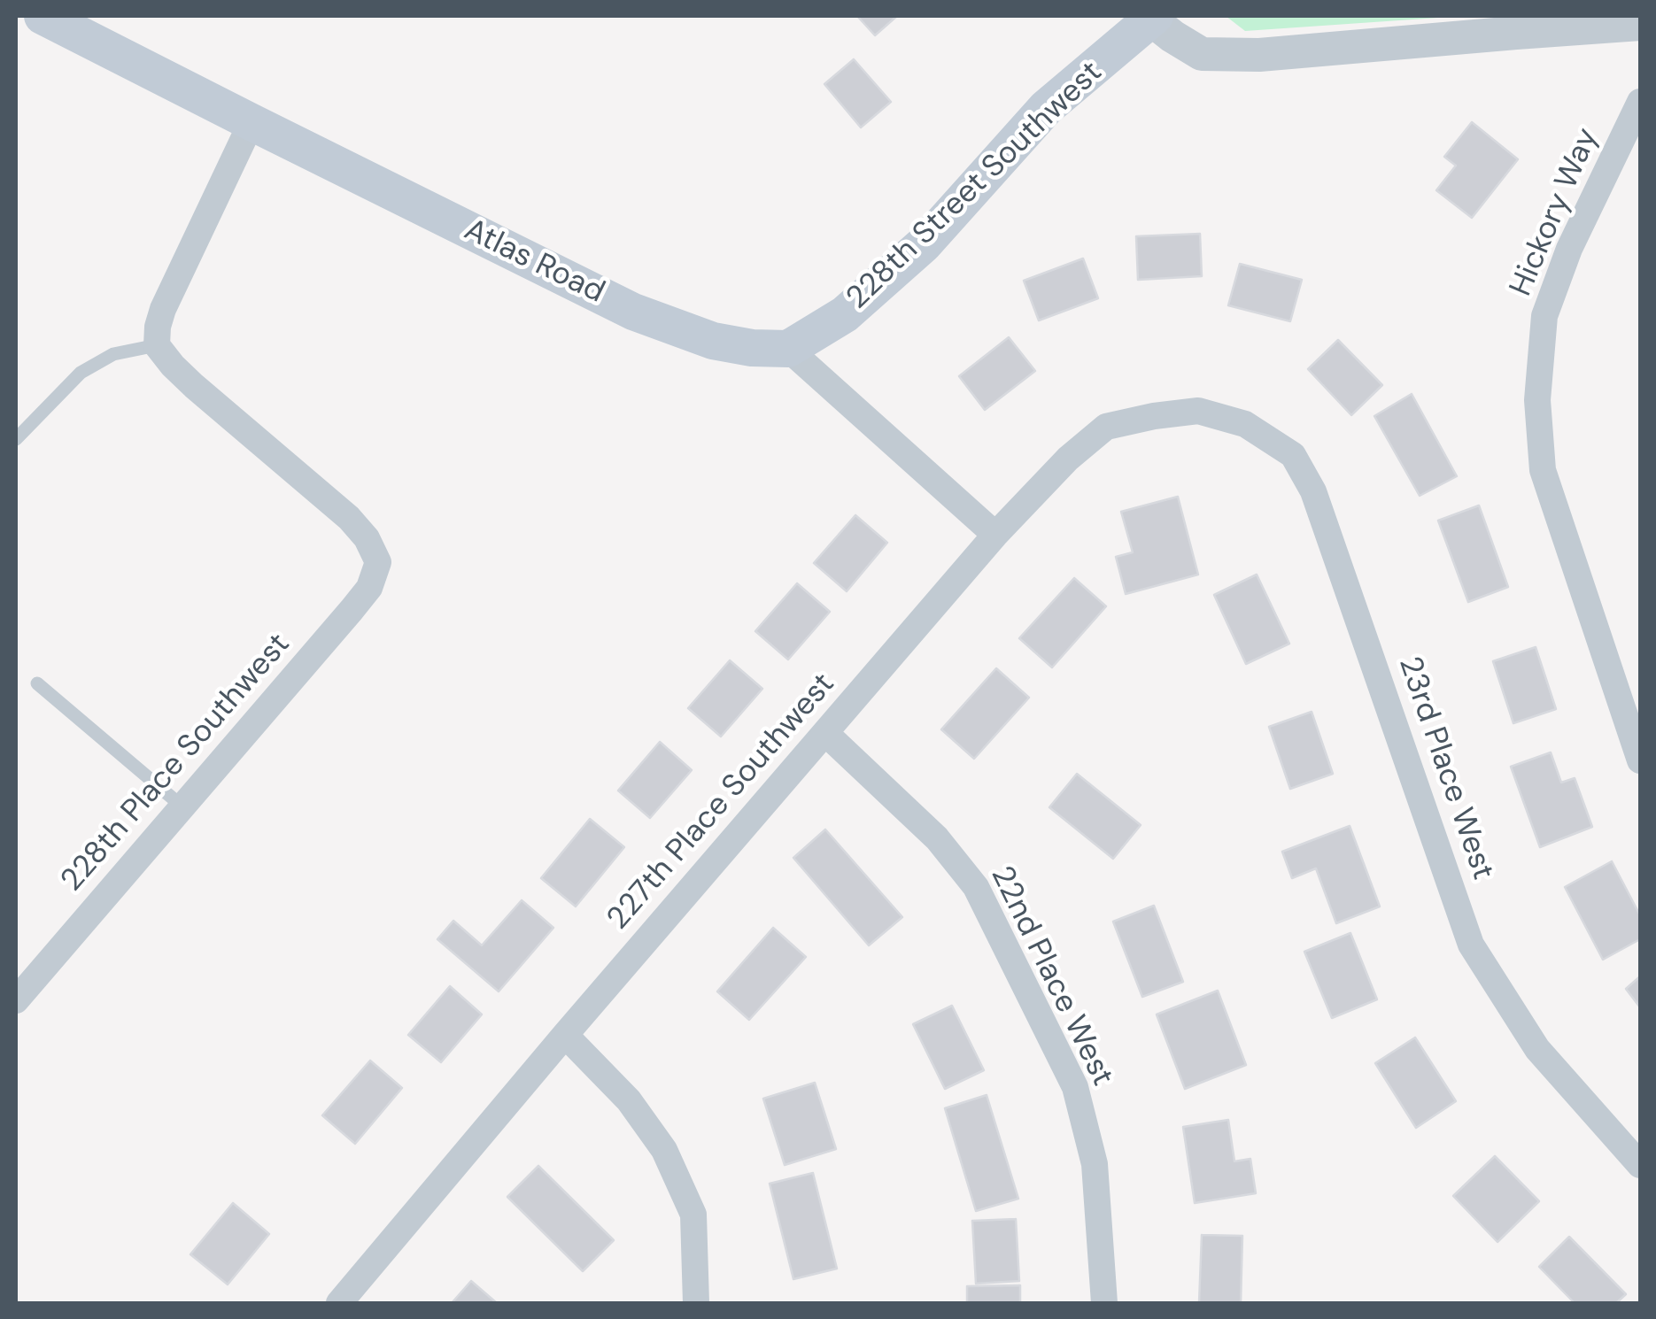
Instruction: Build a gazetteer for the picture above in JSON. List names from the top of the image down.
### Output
{
  "streets": {
    "main road": ["228th Street Southwest", "Atlas Road"],
    "street": [
      "Hickory Way",
      "228th Place Southwest",
      "23rd Place West",
      "227th Place Southwest",
      "22nd Place West"
    ]
  },
  "crossings": [
    ["228th Street Southwest", "Atlas Road"],
    ["23rd Place West", "227th Place Southwest"],
    ["227th Place Southwest", "22nd Place West"]
  ]
}
